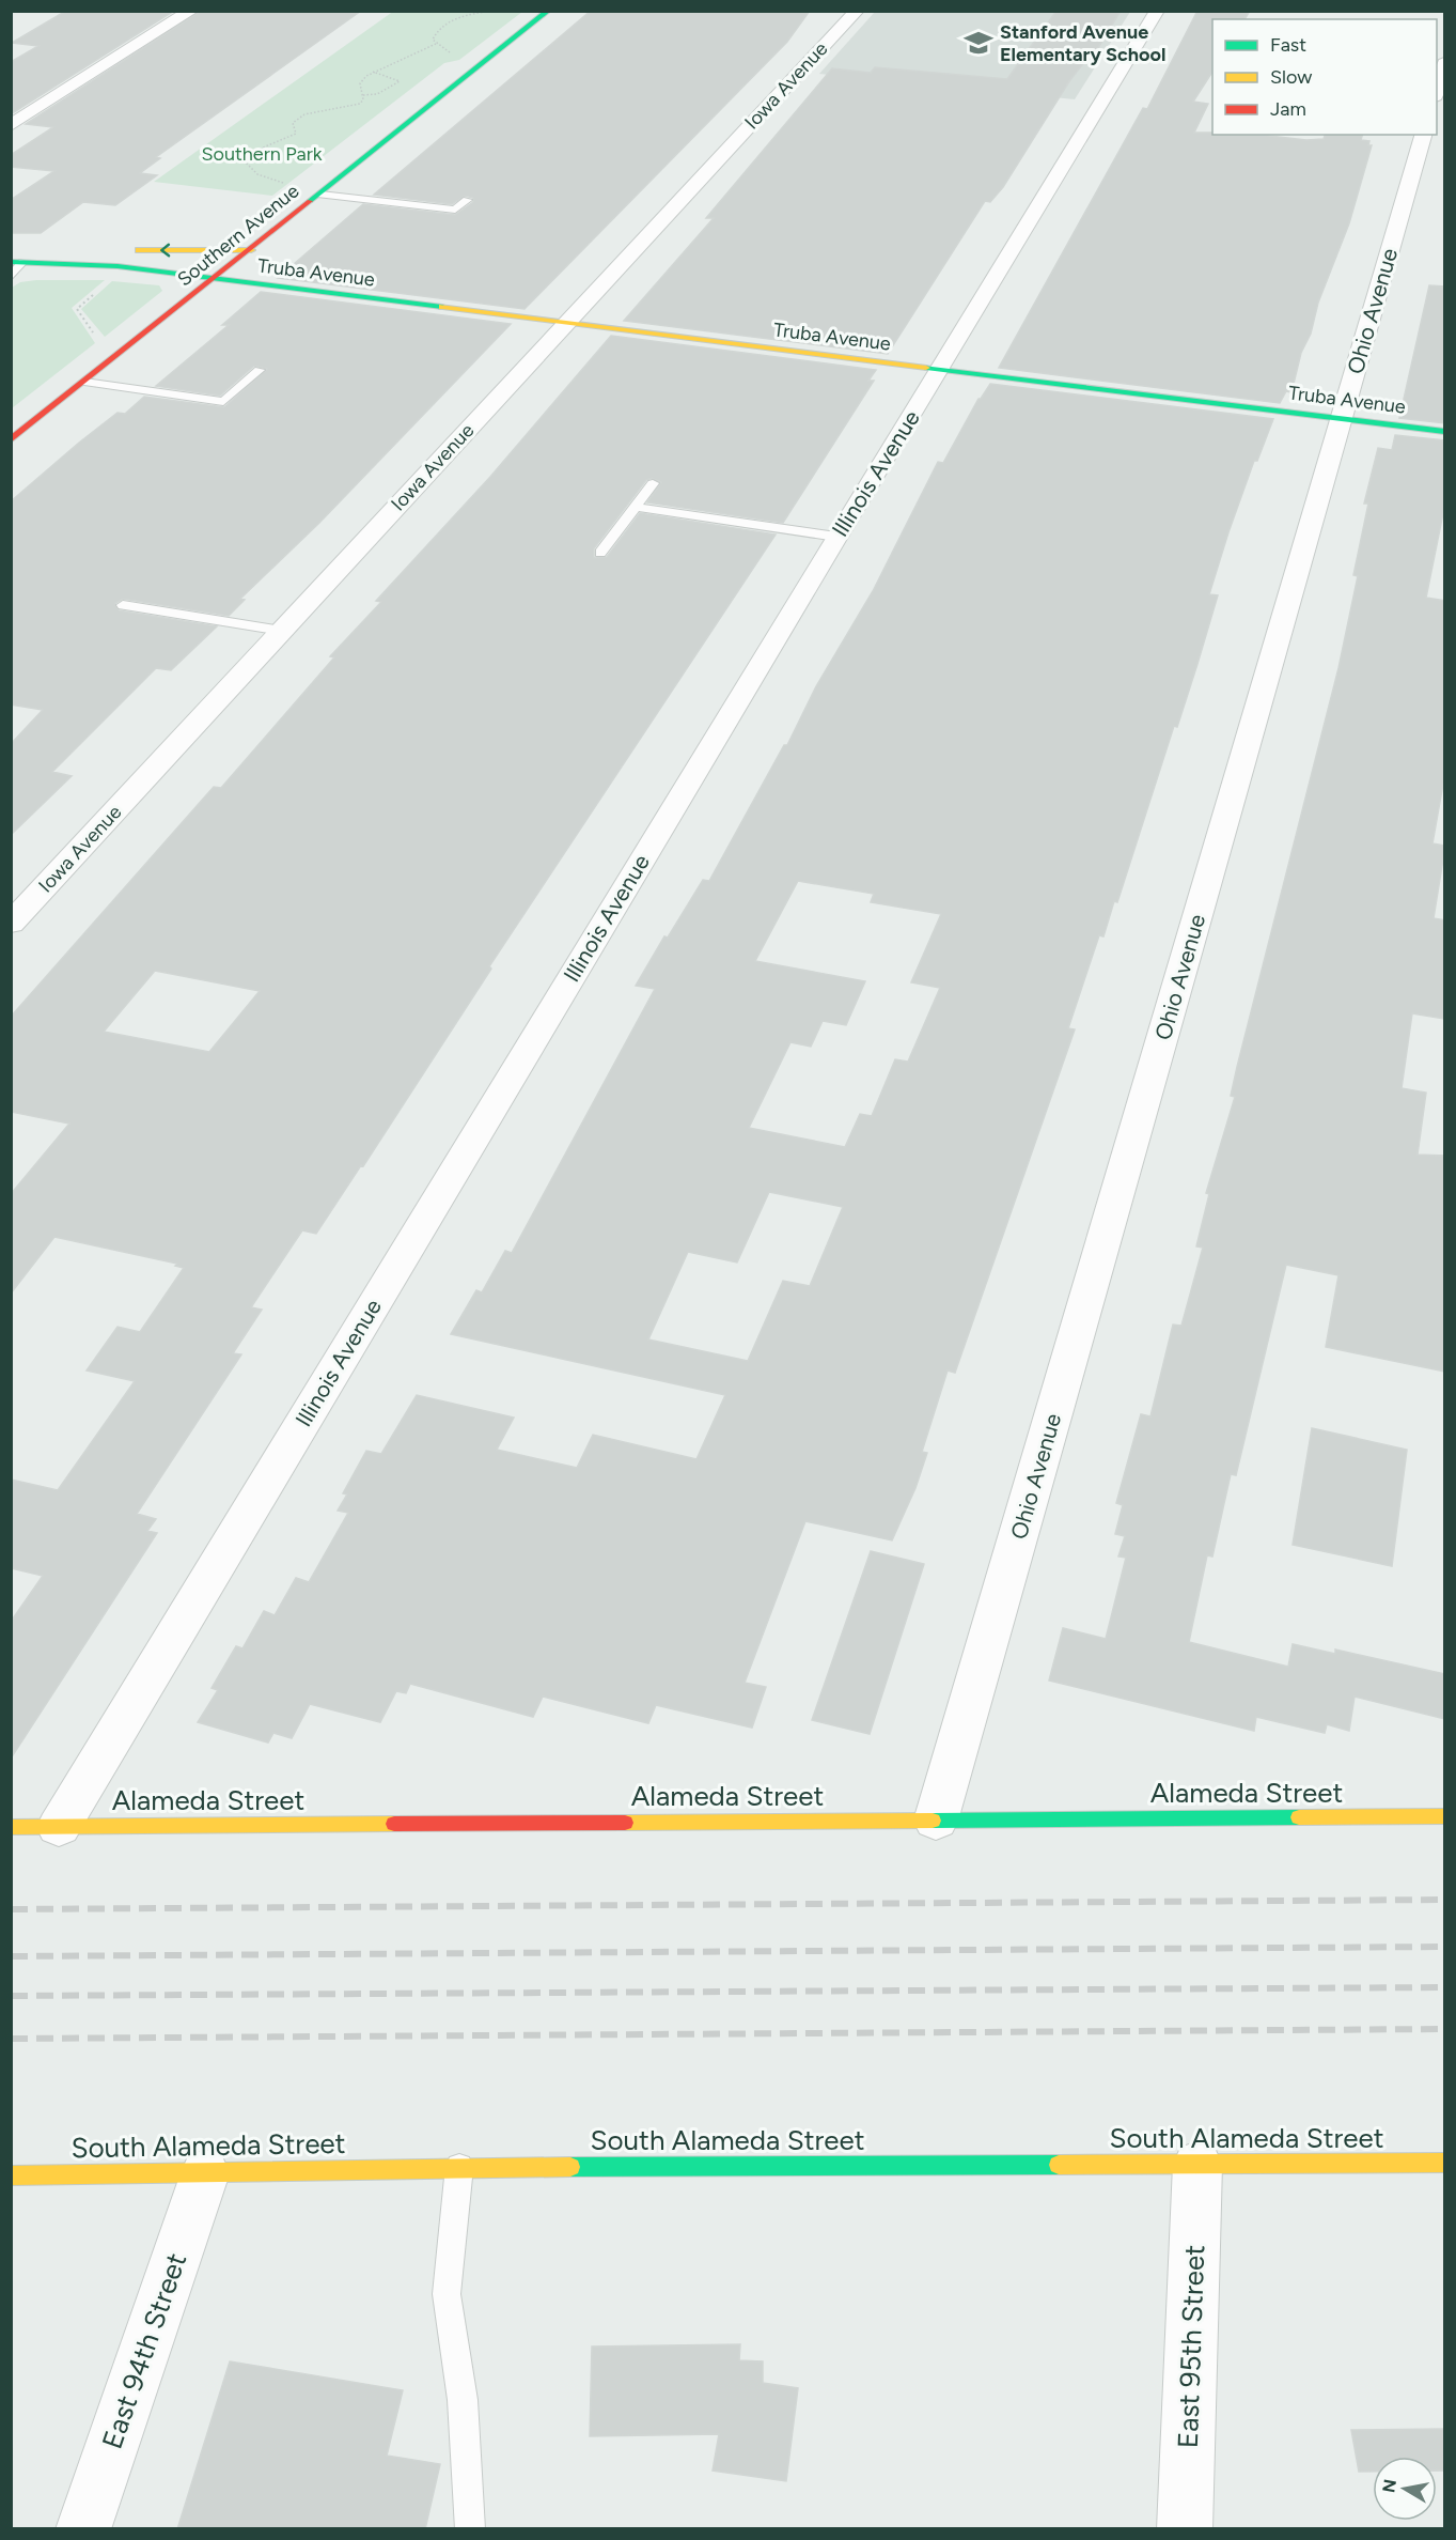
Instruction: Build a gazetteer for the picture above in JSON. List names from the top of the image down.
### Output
{
  "streets": {
    "street": [
      "Iowa Avenue",
      "Southern Avenue",
      "Truba Avenue",
      "Ohio Avenue",
      "Illinois Avenue",
      "Alameda Street",
      "South Alameda Street",
      "East 95th Street",
      "East 94th Street"
    ]
  },
  "crossings": [
    ["Iowa Avenue", "Truba Avenue"],
    ["Southern Avenue", "Truba Avenue"],
    ["Truba Avenue", "Ohio Avenue"],
    ["Truba Avenue", "Illinois Avenue"],
    ["Ohio Avenue", "Alameda Street"],
    ["Illinois Avenue", "Alameda Street"],
    ["South Alameda Street", "East 95th Street"],
    ["South Alameda Street", "East 94th Street"]
  ],
  "parks": ["Southern Park"],
  "places": {
    "school or university": ["Stanford Avenue Elementary School"]
  },
  "legend": ["Fast", "Slow", "Jam"],
  "north": "left"
}
